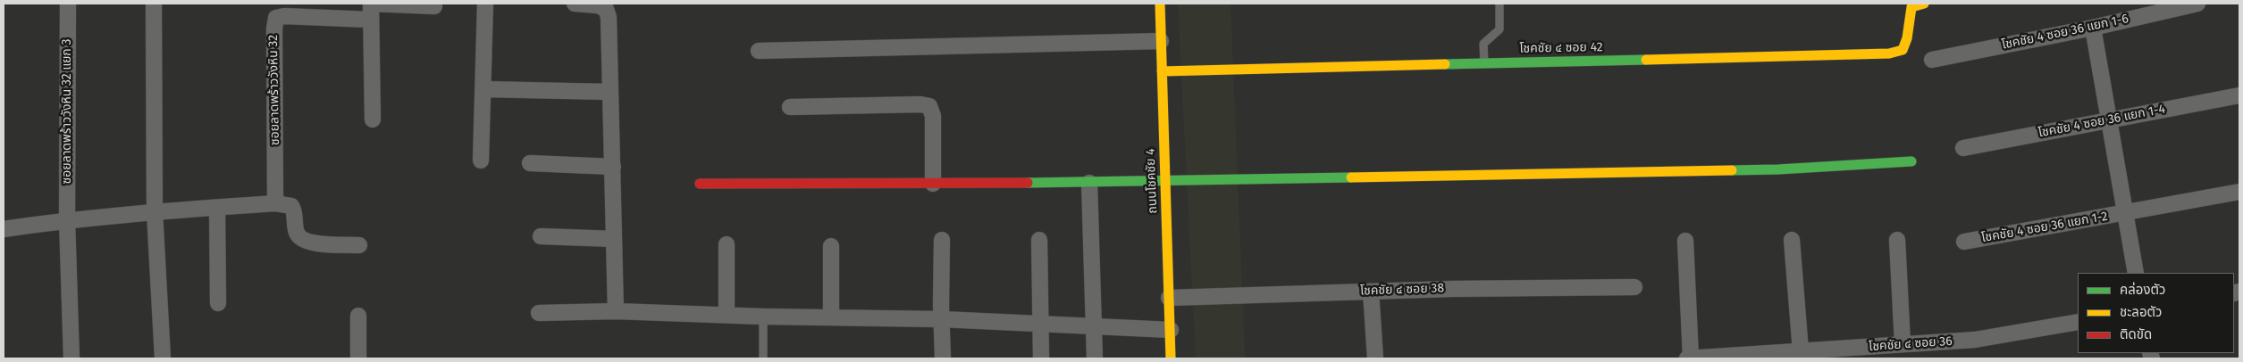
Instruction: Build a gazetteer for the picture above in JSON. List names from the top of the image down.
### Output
{
  "streets": {
    "street": [
      "โชคชัย 4 ซอย 36 แยก 1-6",
      "โชคชัย ๔ ซอย 42",
      "ซอยลาดพร้าววังหิน 32",
      "ซอยลาดพร้าววังหิน 32 แยก 3",
      "โชคชัย 4 ซอย 36 แยก 1-4",
      "ถนนโชคชัย 4",
      "โชคชัย 4 ซอย 36 แยก 1-2",
      "โชคชัย ๔ ซอย 38",
      "โชคชัย ๔ ซอย 36"
    ]
  },
  "crossings": [
    ["โชคชัย 4 ซอย 36 แยก 1-6", "โชคชัย 4 ซอย 36 แยก 1-2"],
    ["โชคชัย ๔ ซอย 42", "ถนนโชคชัย 4"],
    ["โชคชัย 4 ซอย 36 แยก 1-4", "โชคชัย 4 ซอย 36 แยก 1-2"],
    ["ถนนโชคชัย 4", "โชคชัย ๔ ซอย 38"]
  ],
  "legend": ["คล่องตัว", "ชะลอตัว", "ติดขัด"]
}
